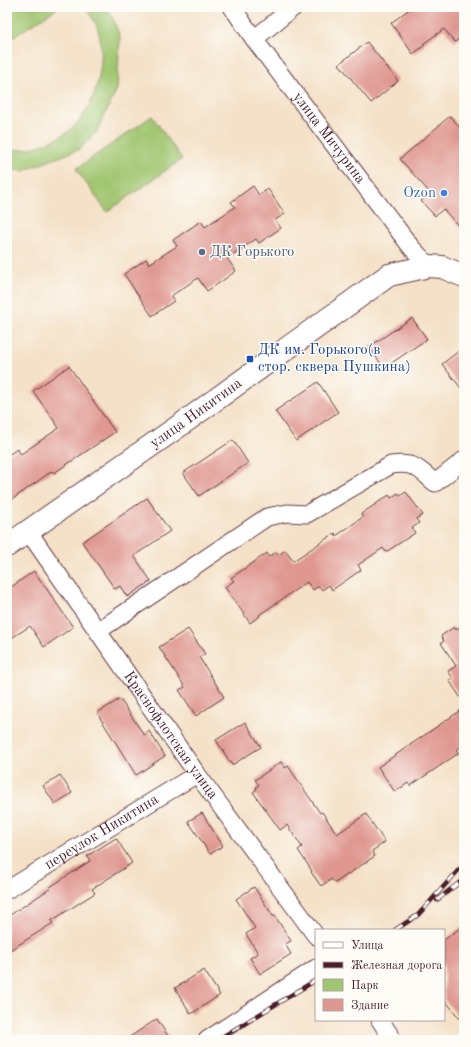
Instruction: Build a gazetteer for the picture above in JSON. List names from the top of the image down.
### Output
{
  "streets": {
    "main road": ["улица Никитина"],
    "street": ["улица Мичурина", "Краснофлотская улица", "переулок Никитина"]
  },
  "crossings": [
    ["улица Мичурина", "улица Никитина"],
    ["улица Никитина", "Краснофлотская улица"],
    ["Краснофлотская улица", "переулок Никитина"]
  ],
  "places": {
    "other": ["Ozon", "ДК Горького"],
    "transit": ["ДК им. Горького(в стор. сквера Пушкина)"]
  },
  "legend": [
    "Улица",
    "Железная дорога",
    "Парк",
    "Здание"
  ]
}
